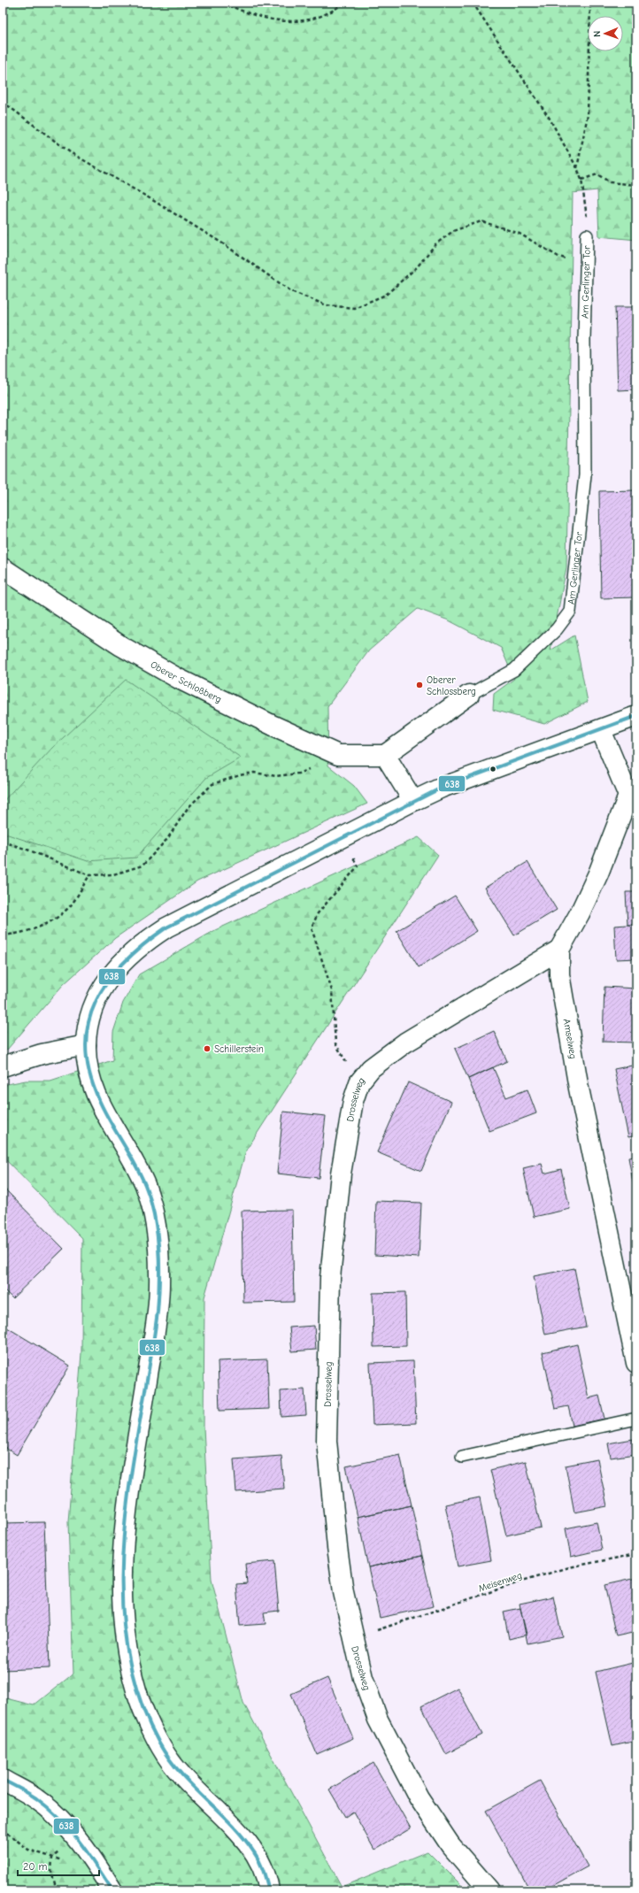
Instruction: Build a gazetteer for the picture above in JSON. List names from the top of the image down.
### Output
{
  "streets": {
    "street": [
      "Am Gerlinger Tor",
      "Oberer Schloßberg",
      "Amselweg",
      "Drosselweg"
    ],
    "path": ["Meisenweg"]
  },
  "crossings": [
    ["Am Gerlinger Tor", "Oberer Schloßberg"],
    ["Amselweg", "Drosselweg"]
  ],
  "places": ["Oberer Schlossberg", "Schillerstein"],
  "lines": ["transit line 638"],
  "scale_bar": "20 m",
  "north": "left"
}
